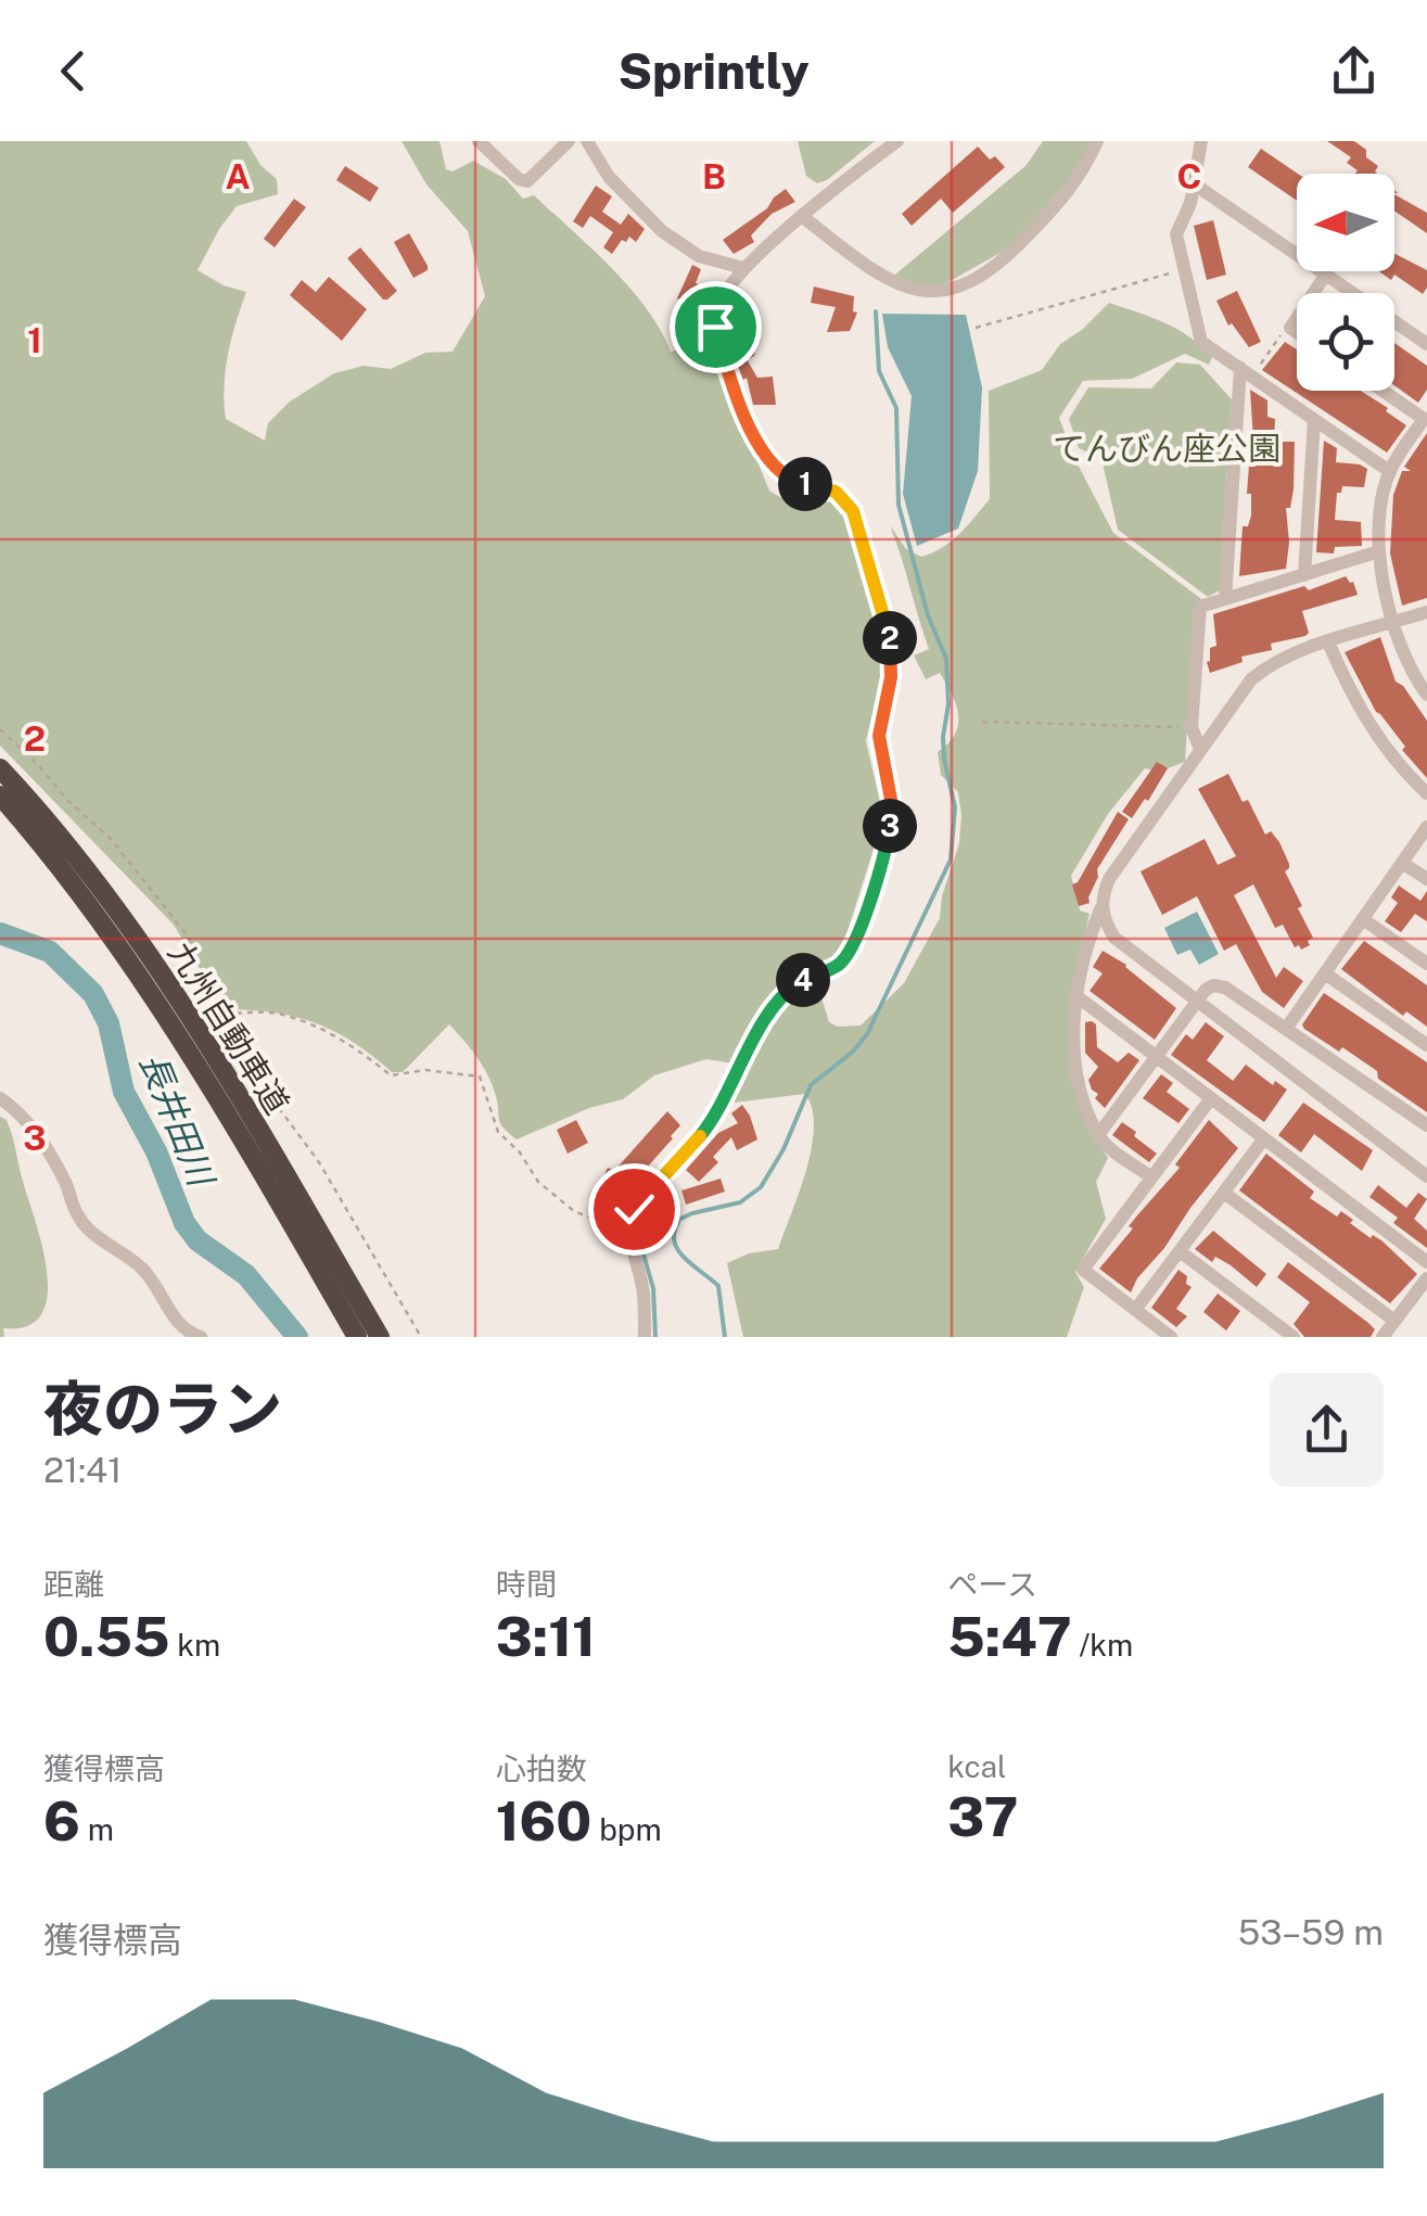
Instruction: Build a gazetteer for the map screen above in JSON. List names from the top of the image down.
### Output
{
  "streets": {
    "highway": ["九州自動車道"]
  },
  "water": ["長井田川"],
  "parks": ["てんびん座公園"],
  "north": "left",
  "page": {
    "header": "Sprintly",
    "pins": [
      "1",
      "2",
      "3",
      "4"
    ],
    "heading": ["夜のラン", "21:41"],
    "stats": [
      ["距離", "0.55 km"],
      ["時間", "3:11"],
      ["ペース", "5:47 /km"],
      ["獲得標高", "6 m"],
      ["心拍数", "160 bpm"],
      ["kcal", "37"]
    ],
    "chart": ["獲得標高", "53–59 m"]
  },
  "grid": {
    "columns": ["A", "B", "C"],
    "rows": ["1", "2", "3"]
  }
}
